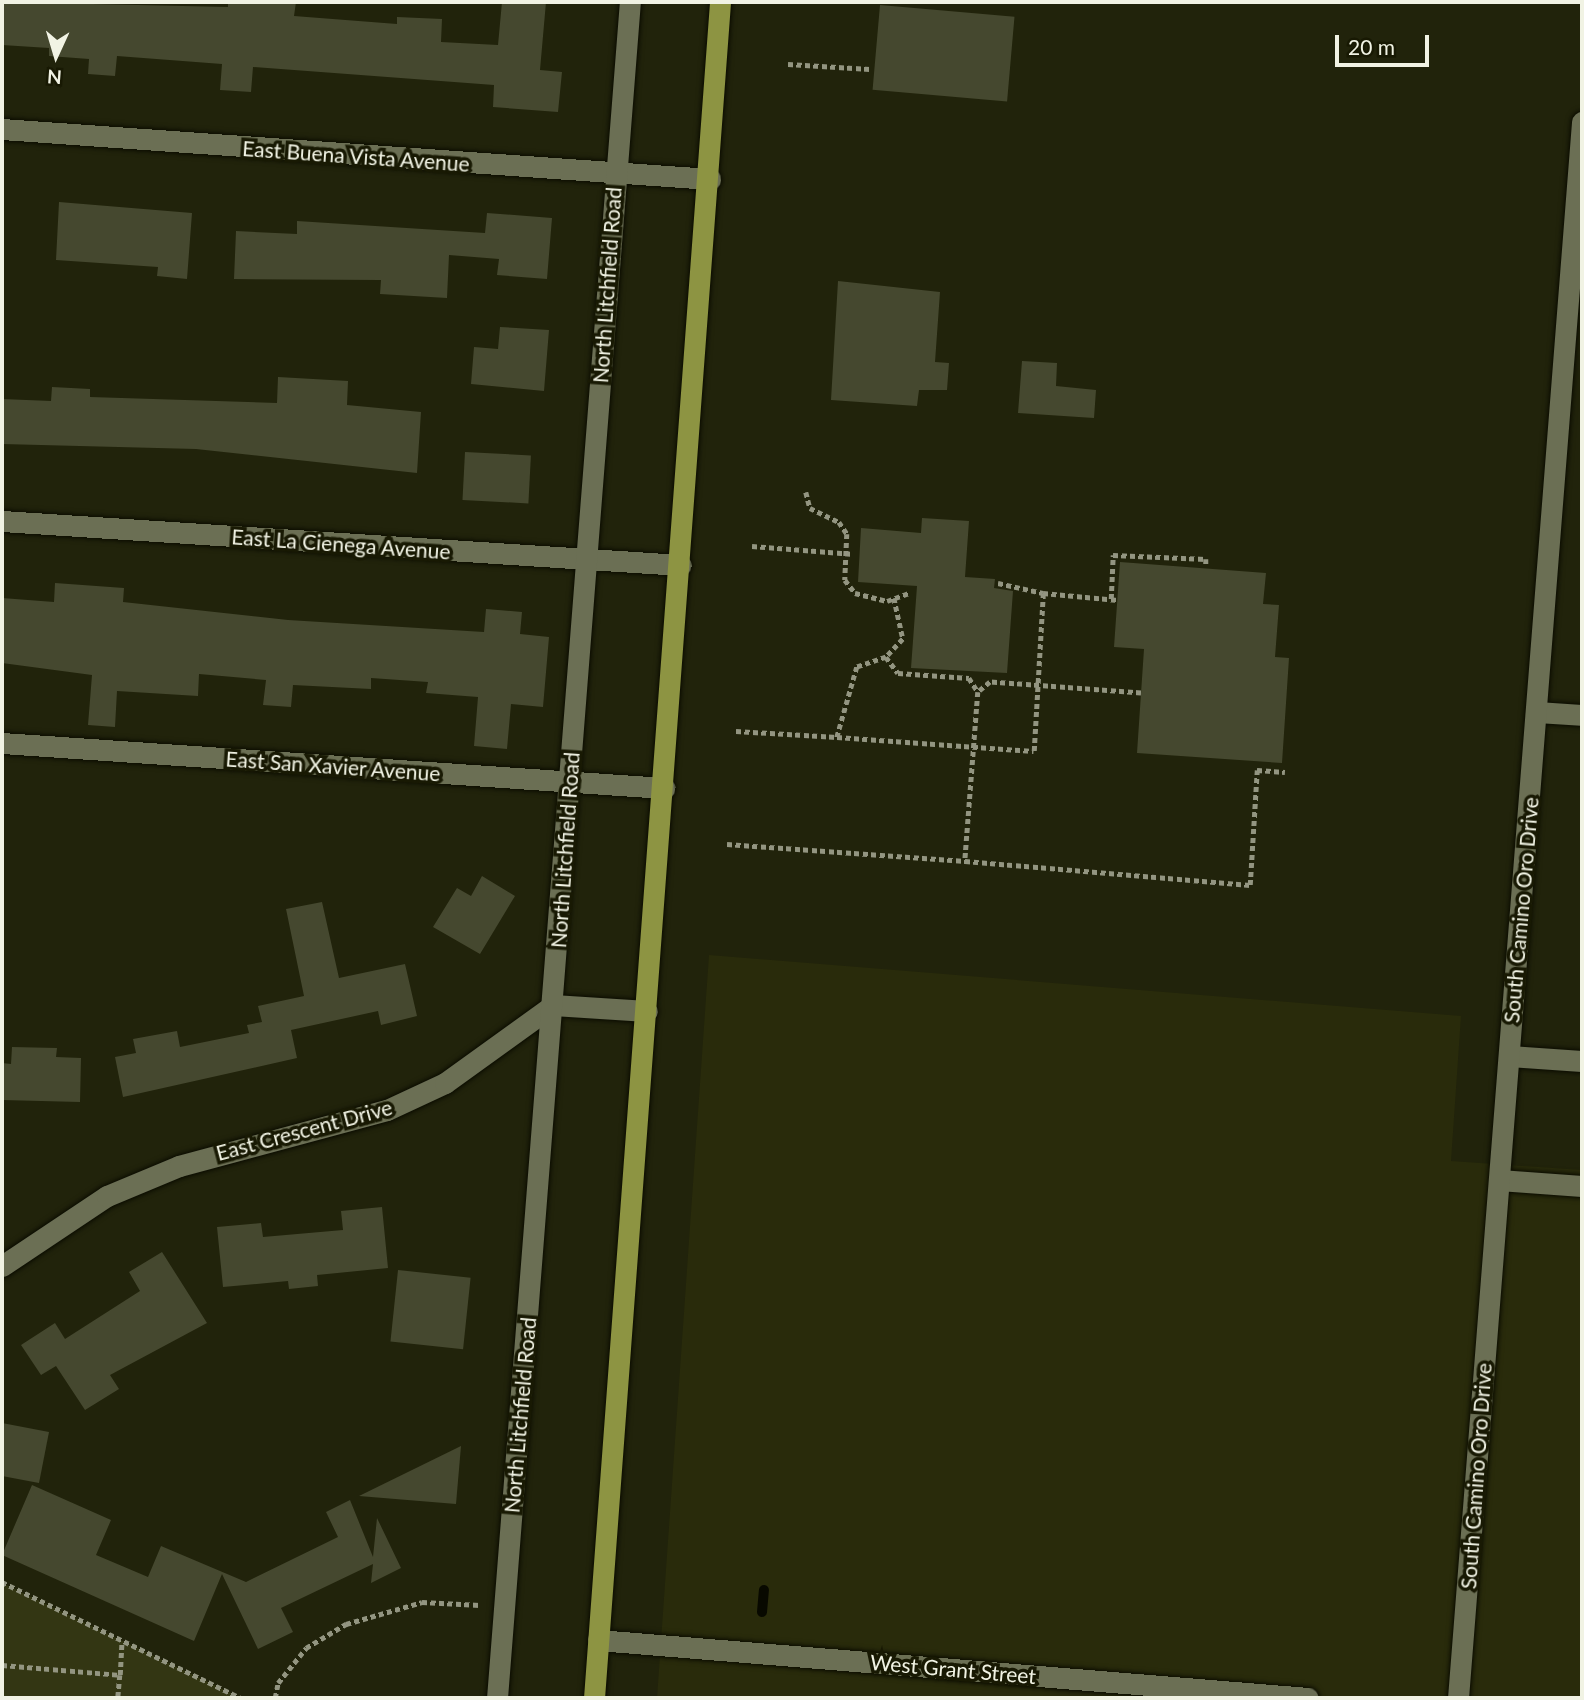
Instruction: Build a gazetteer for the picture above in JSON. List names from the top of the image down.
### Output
{
  "streets": {
    "street": [
      "East Buena Vista Avenue",
      "North Litchfield Road",
      "East La Cienega Avenue",
      "East San Xavier Avenue",
      "South Camino Oro Drive",
      "East Crescent Drive",
      "West Grant Street"
    ]
  },
  "crossings": [
    ["East Buena Vista Avenue", "North Litchfield Road"],
    ["North Litchfield Road", "East La Cienega Avenue"],
    ["North Litchfield Road", "East San Xavier Avenue"],
    ["North Litchfield Road", "East Crescent Drive"]
  ],
  "scale_bar": "20 m",
  "north": "bottom"
}
